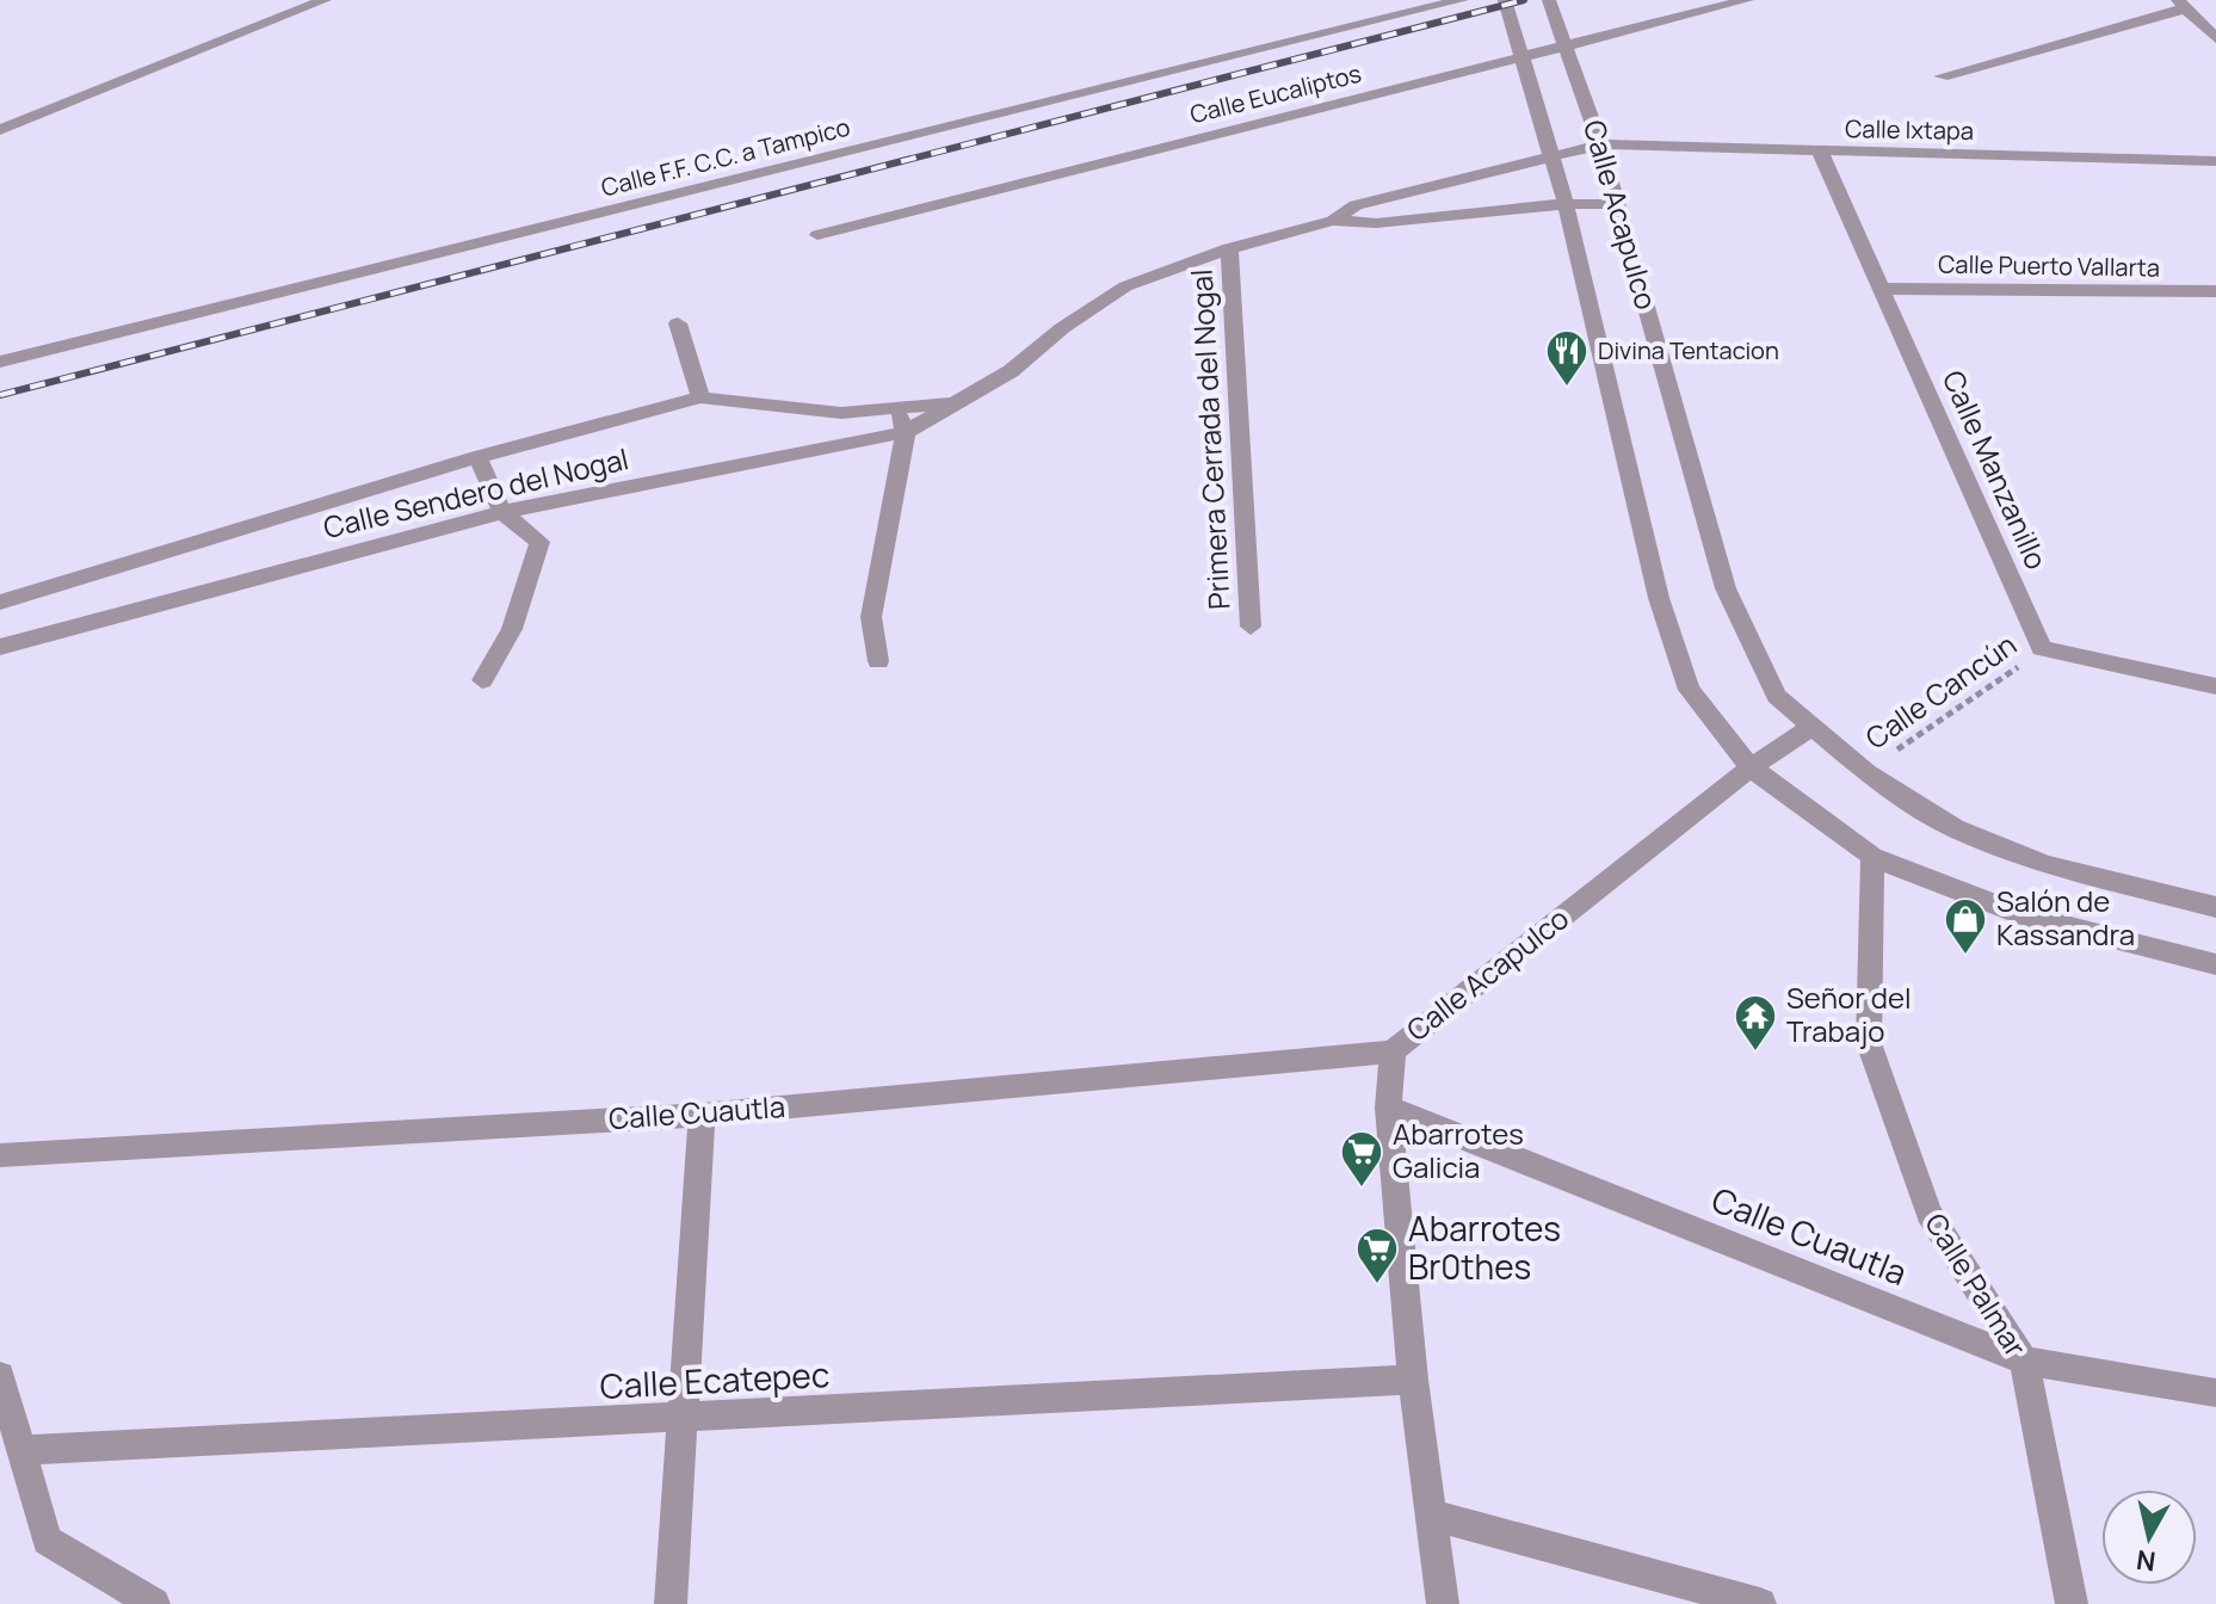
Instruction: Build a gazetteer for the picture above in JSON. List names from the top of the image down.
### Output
{
  "streets": {
    "street": [
      "Calle Eucaliptos",
      "Calle Ixtapa",
      "Calle F.F. C.C. a Tampico",
      "Calle Acapulco",
      "Calle Puerto Vallarta",
      "Primera Cerrada del Nogal",
      "Calle Manzanillo",
      "Calle Sendero del Nogal",
      "Calle Cuautla",
      "Calle Palmar",
      "Calle Ecatepec"
    ],
    "path": ["Calle Cancún"]
  },
  "crossings": [
    ["Calle Eucaliptos", "Calle Acapulco"],
    ["Calle Ixtapa", "Calle Acapulco"],
    ["Calle Ixtapa", "Calle Manzanillo"],
    ["Calle Ixtapa", "Calle Sendero del Nogal"],
    ["Calle Acapulco", "Calle Sendero del Nogal"],
    ["Calle Acapulco", "Calle Cuautla"],
    ["Calle Acapulco", "Calle Ecatepec"],
    ["Calle Puerto Vallarta", "Calle Manzanillo"],
    ["Primera Cerrada del Nogal", "Calle Sendero del Nogal"],
    ["Calle Manzanillo", "Calle Cancún"],
    ["Calle Cuautla", "Calle Palmar"]
  ],
  "places": {
    "restaurant": ["Divina Tentacion"],
    "shop": ["Salón de Kassandra"],
    "temple": ["Señor del Trabajo"],
    "supermarket": ["Abarrotes Galicia", "Abarrotes Br0thes"]
  },
  "north": "bottom"
}
